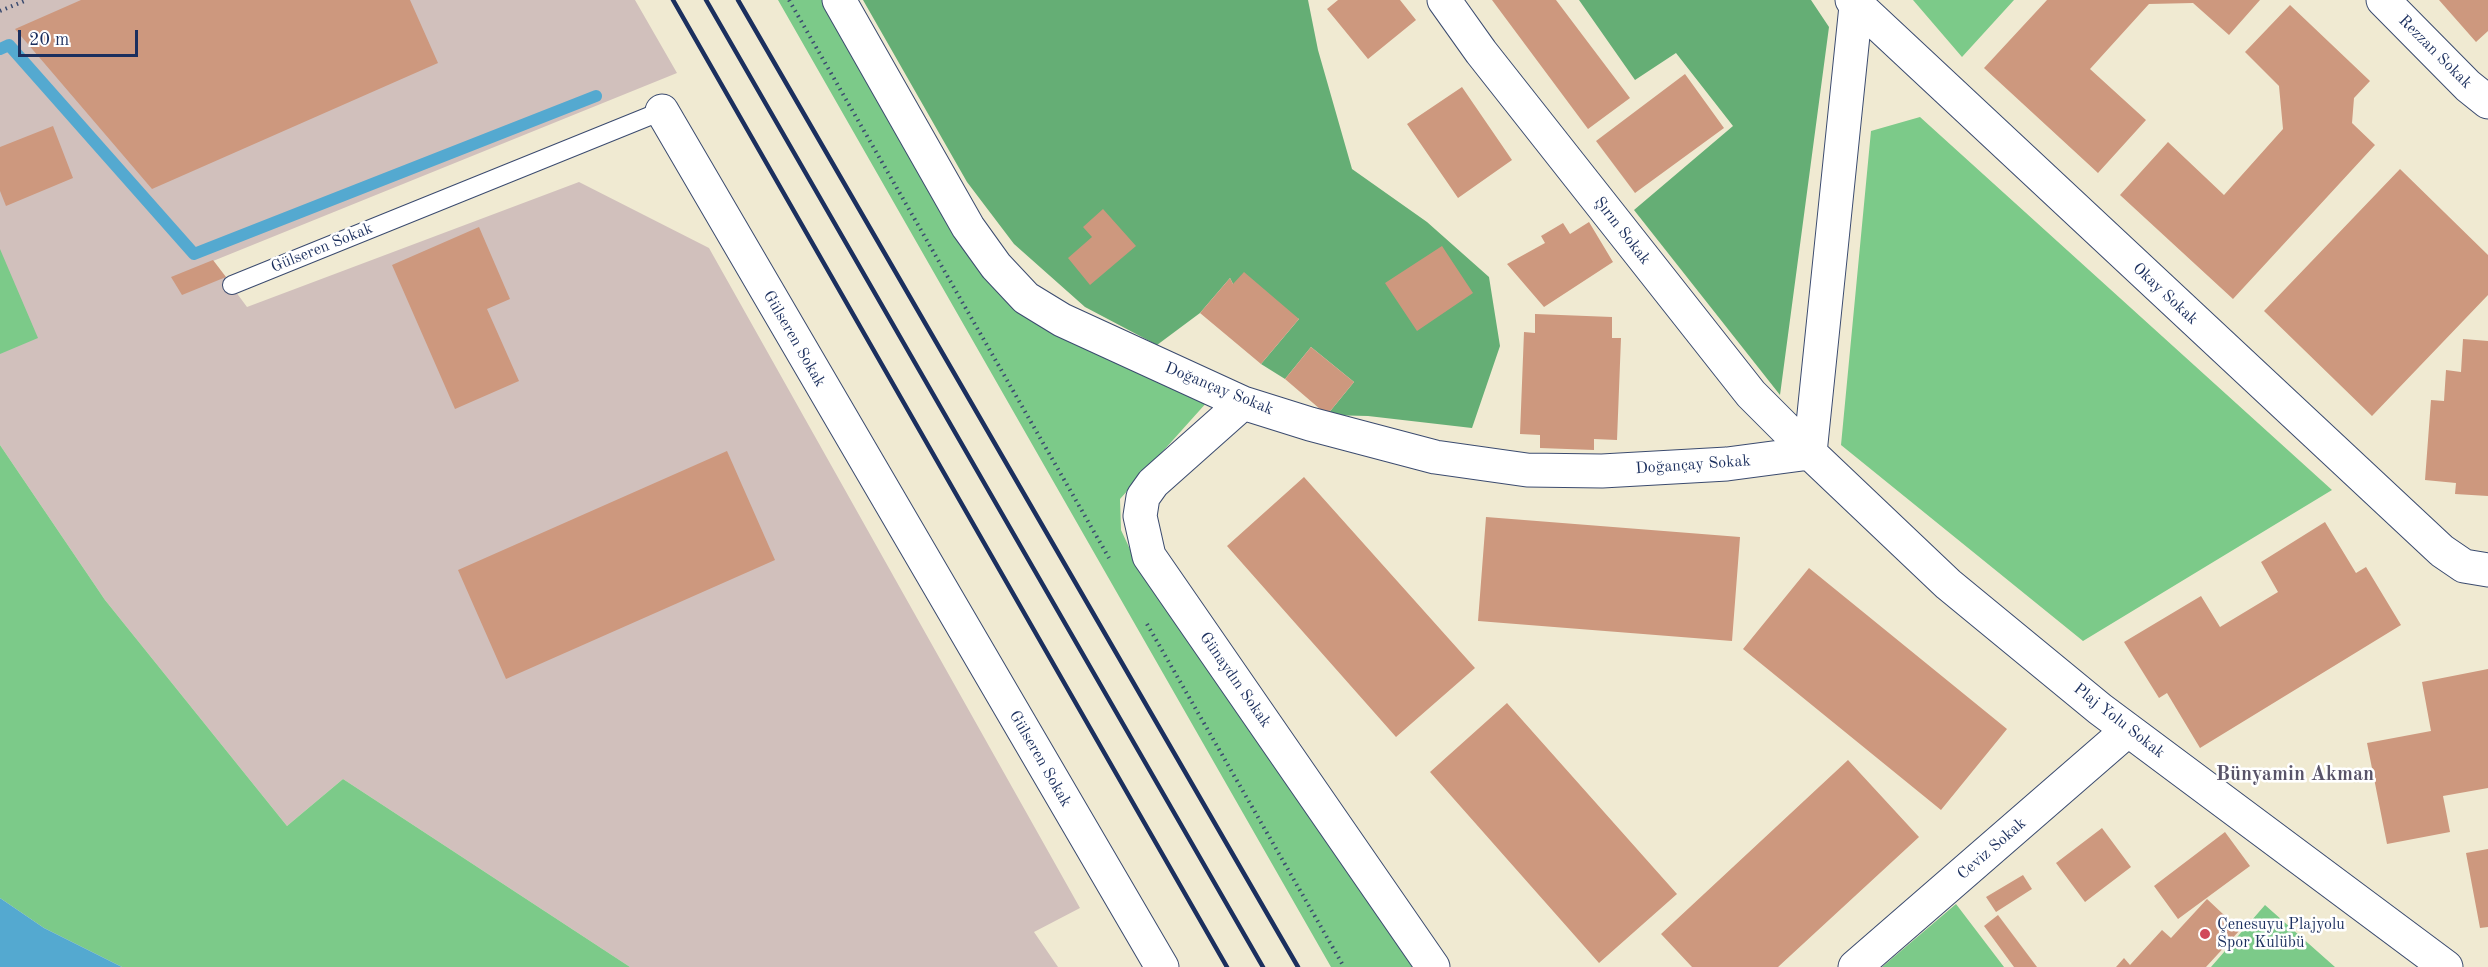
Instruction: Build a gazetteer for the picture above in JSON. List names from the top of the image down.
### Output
{
  "streets": {
    "street": [
      "Rezzan Sokak",
      "Şırın Sokak",
      "Gülseren Sokak",
      "Okay Sokak",
      "Doğançay Sokak",
      "Günaydın Sokak",
      "Plaj Yolu Sokak",
      "Ceviz Sokak"
    ]
  },
  "crossings": [
    ["Şırın Sokak", "Doğançay Sokak"],
    ["Şırın Sokak", "Plaj Yolu Sokak"],
    ["Doğançay Sokak", "Günaydın Sokak"],
    ["Doğançay Sokak", "Plaj Yolu Sokak"],
    ["Plaj Yolu Sokak", "Ceviz Sokak"]
  ],
  "districts": ["Bünyamin Akman"],
  "places": ["Çenesuyu Plajyolu Spor Kulübü"],
  "scale_bar": "20 m"
}
